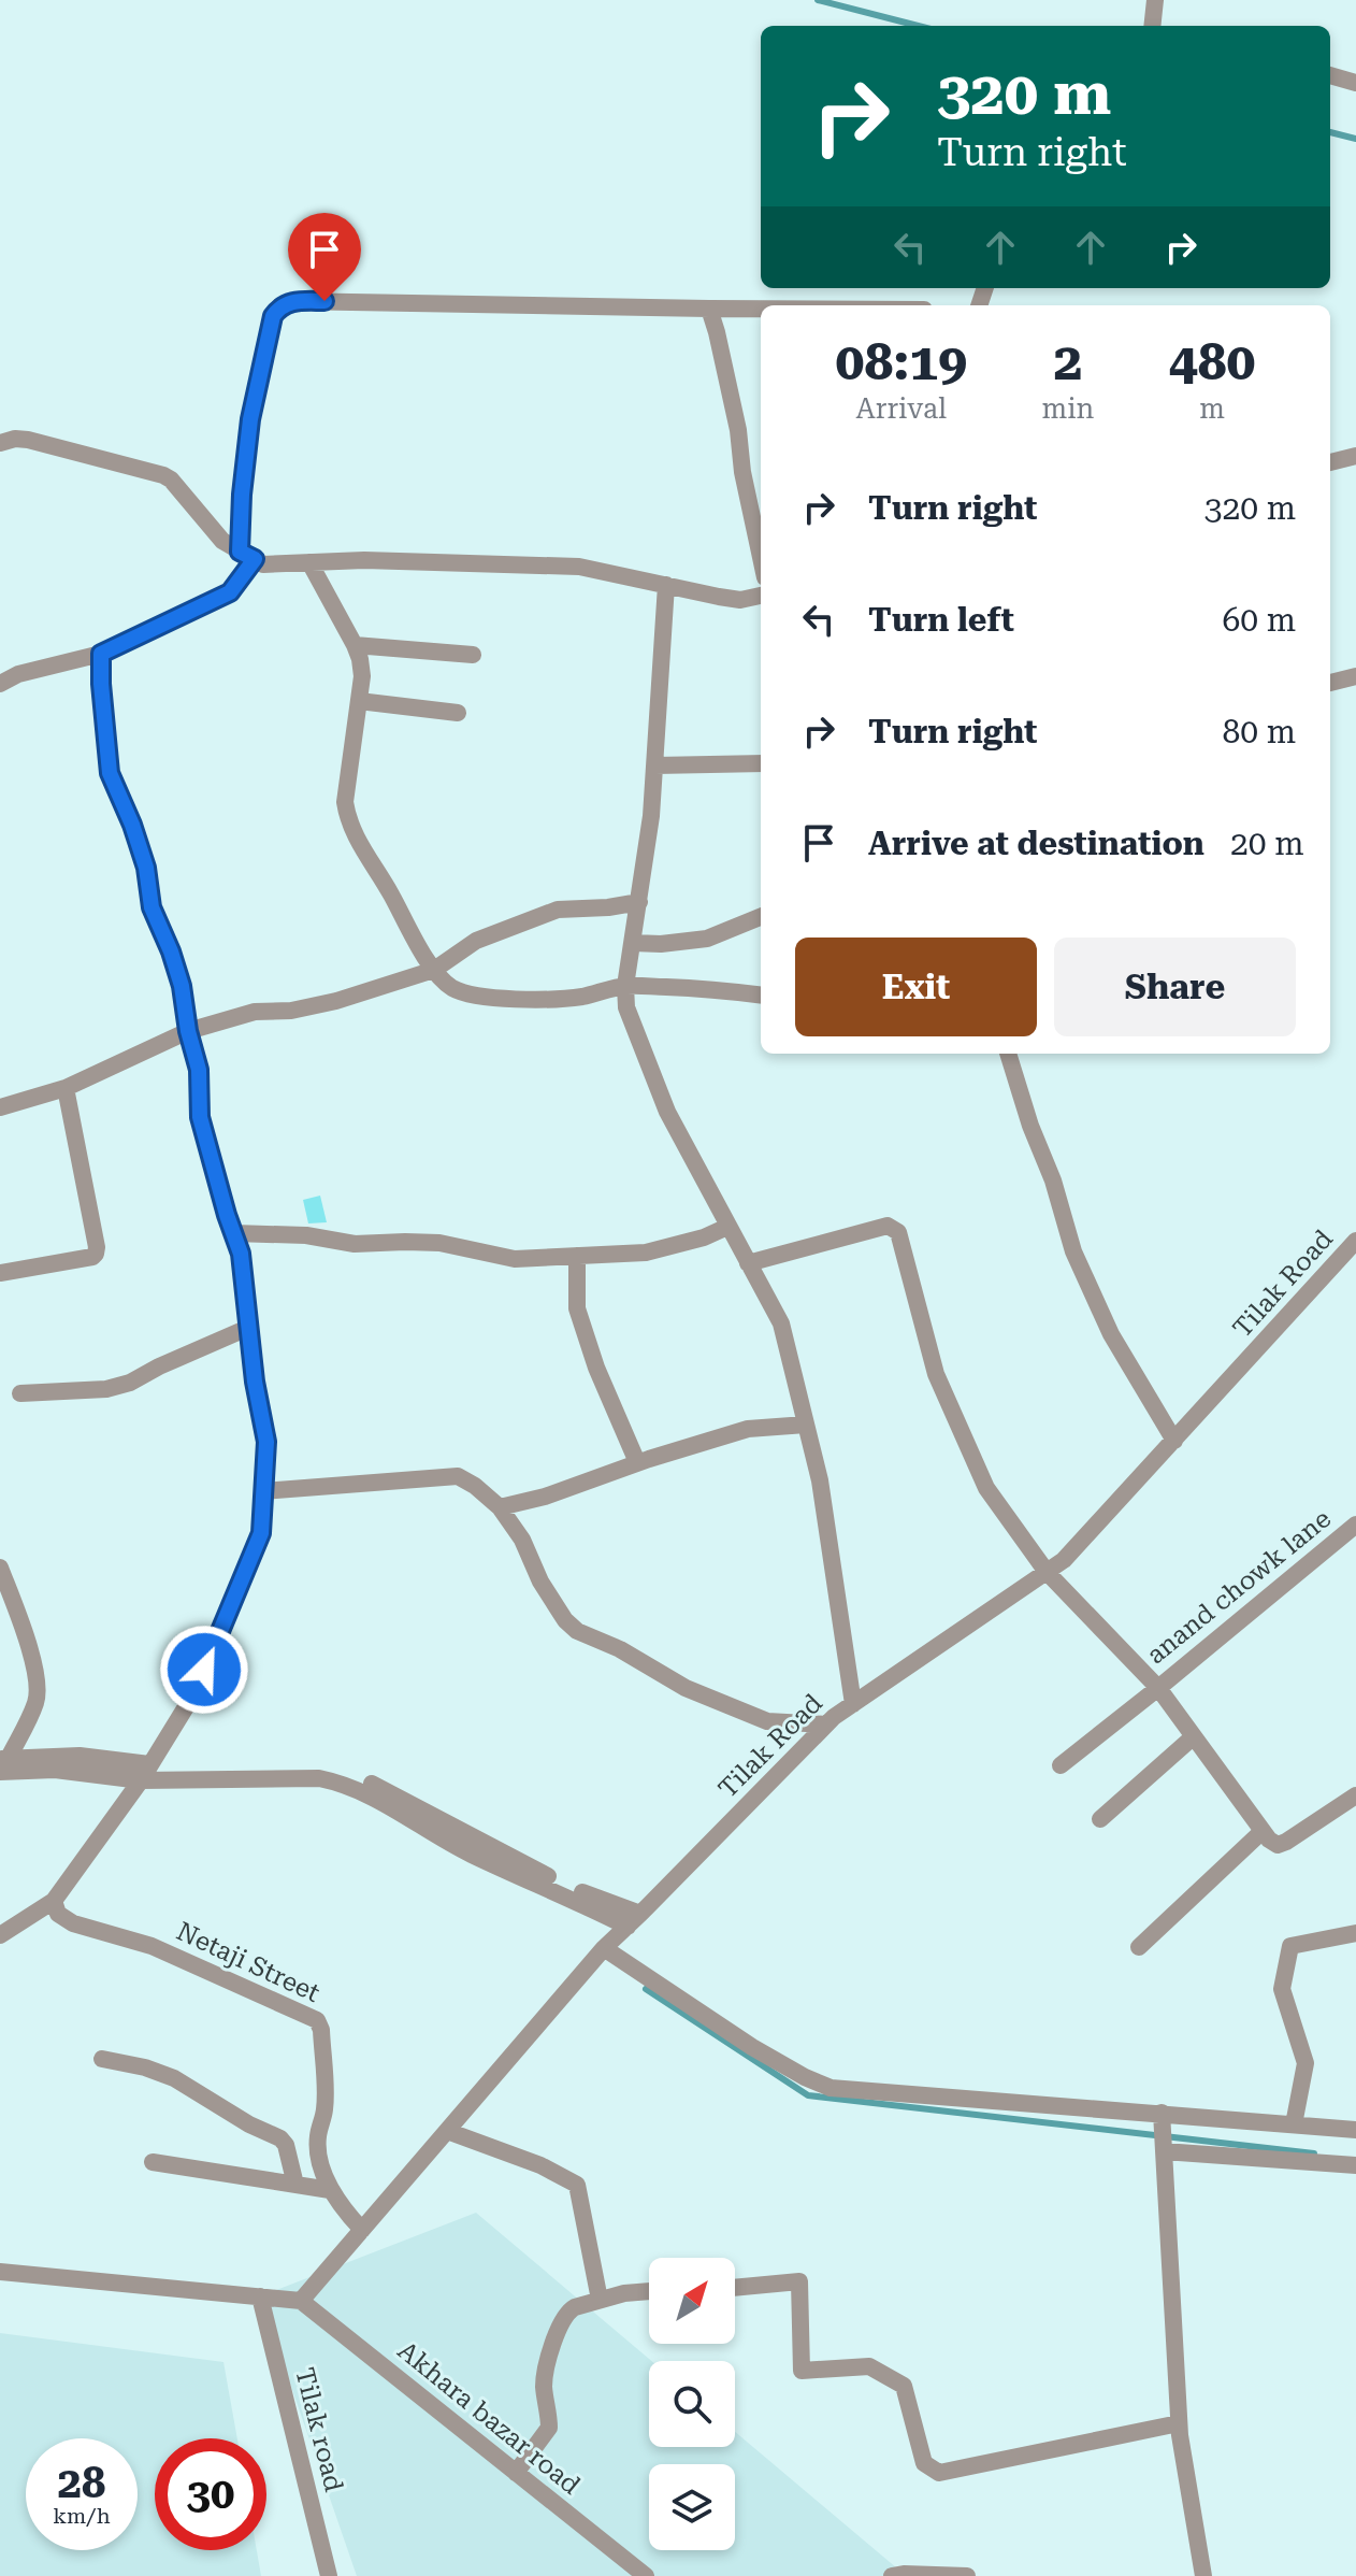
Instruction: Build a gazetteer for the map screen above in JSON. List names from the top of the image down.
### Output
{
  "streets": {
    "street": [
      "Tilak Road",
      "anand chowk lane",
      "Netaji Street",
      "Akhara bazar road",
      "Tilak road"
    ]
  },
  "crossings": [
    ["Tilak Road", "anand chowk lane"],
    ["Tilak Road", "Netaji Street"],
    ["Tilak Road", "Akhara bazar road"]
  ],
  "north": "top right",
  "page": {
    "turn": ["320 m", "Turn right"],
    "eta": [
      "08:19",
      "Arrival",
      "2",
      "min",
      "480",
      "m"
    ],
    "list": [
      {
        "name": "Turn right",
        "value": "320 m"
      },
      {
        "name": "Turn left",
        "value": "60 m"
      },
      {
        "name": "Turn right",
        "value": "80 m"
      },
      {
        "name": "Arrive at destination",
        "value": "20 m"
      }
    ],
    "buttons": ["Exit", "Share"],
    "speed": "28 km/h",
    "limit": "30"
  }
}
